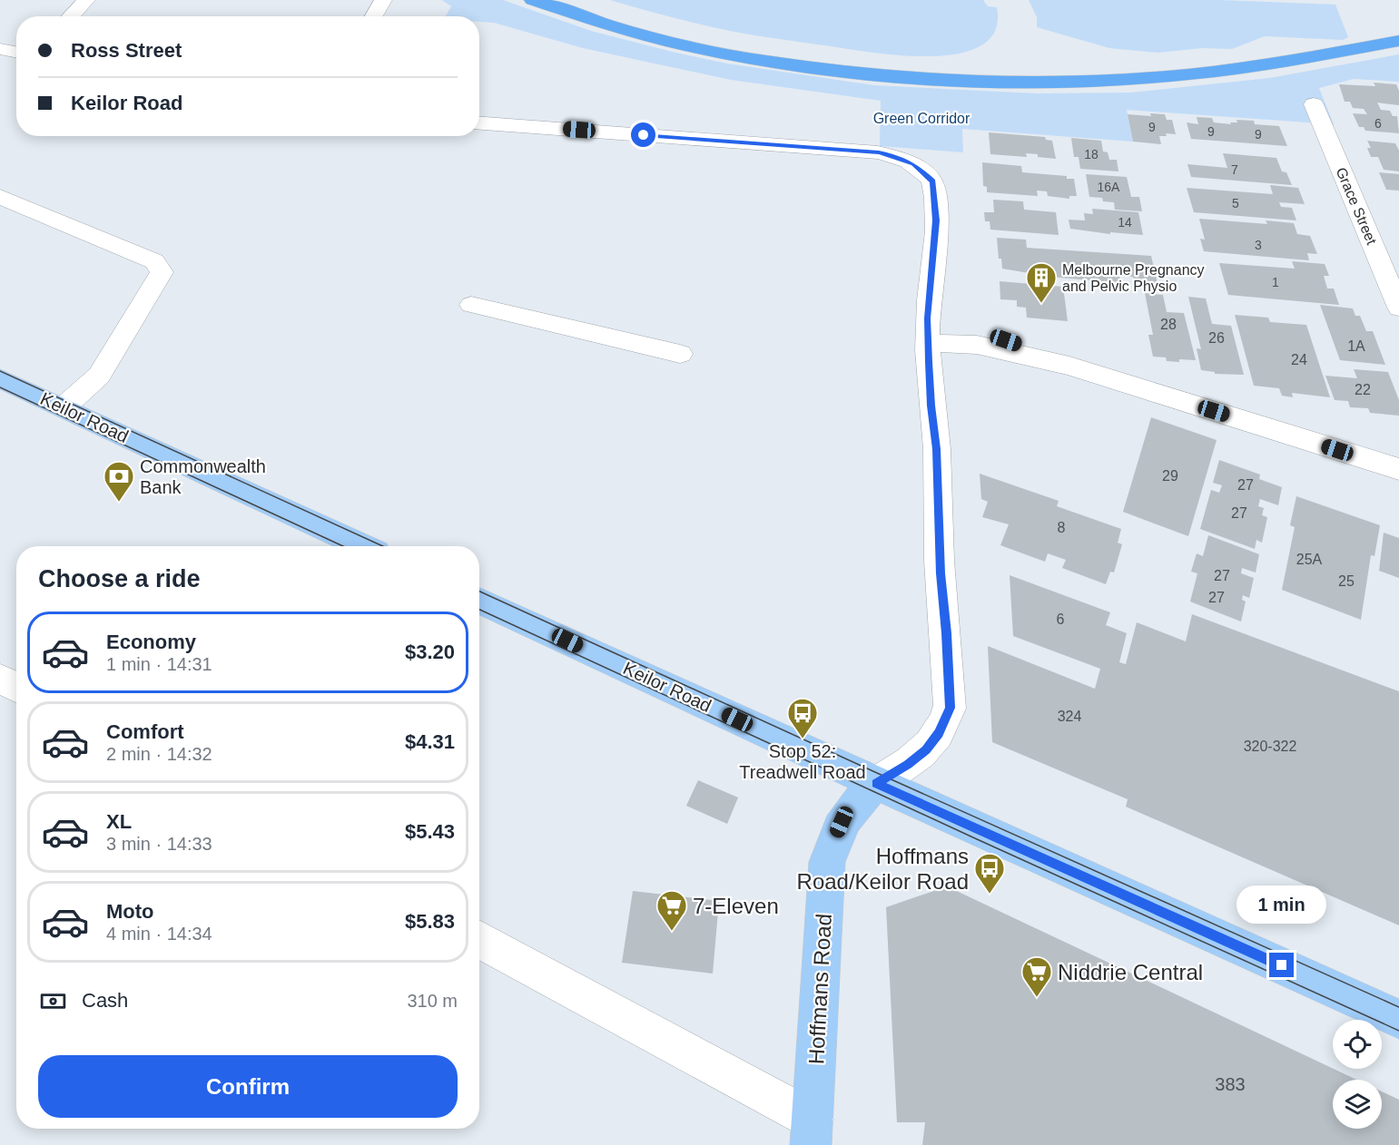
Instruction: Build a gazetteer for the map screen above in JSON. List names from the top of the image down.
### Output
{
  "streets": {
    "main road": ["Keilor Road", "Hoffmans Road"],
    "street": ["Grace Street"]
  },
  "crossings": [
    ["Keilor Road", "Hoffmans Road"]
  ],
  "parks": ["Green Corridor"],
  "places": {
    "building": ["Melbourne Pregnancy and Pelvic Physio"],
    "bank": ["Commonwealth Bank"],
    "bus stop": ["Stop 52: Treadwell Road", "Hoffmans Road/Keilor Road"],
    "supermarket": ["7-Eleven", "Niddrie Central"]
  },
  "house_numbers": [
    "6",
    "9",
    "9",
    "9",
    "18",
    "7",
    "16A",
    "5",
    "14",
    "3",
    "1",
    "28",
    "26",
    "1A",
    "24",
    "22",
    "29",
    "27",
    "27",
    "8",
    "25A",
    "27",
    "25",
    "27",
    "6",
    "324",
    "320-322",
    "383"
  ],
  "page": {
    "banner": ["Ross Street", "Keilor Road"],
    "heading": "Choose a ride",
    "list": [
      {
        "name": "Economy",
        "note": "1 min · 14:31",
        "value": "$3.20"
      },
      {
        "name": "Comfort",
        "note": "2 min · 14:32",
        "value": "$4.31"
      },
      {
        "name": "XL",
        "note": "3 min · 14:33",
        "value": "$5.43"
      },
      {
        "name": "Moto",
        "note": "4 min · 14:34",
        "value": "$5.83"
      }
    ],
    "bubble": "1 min",
    "pay": ["Cash", "310 m"],
    "buttons": "Confirm"
  }
}
